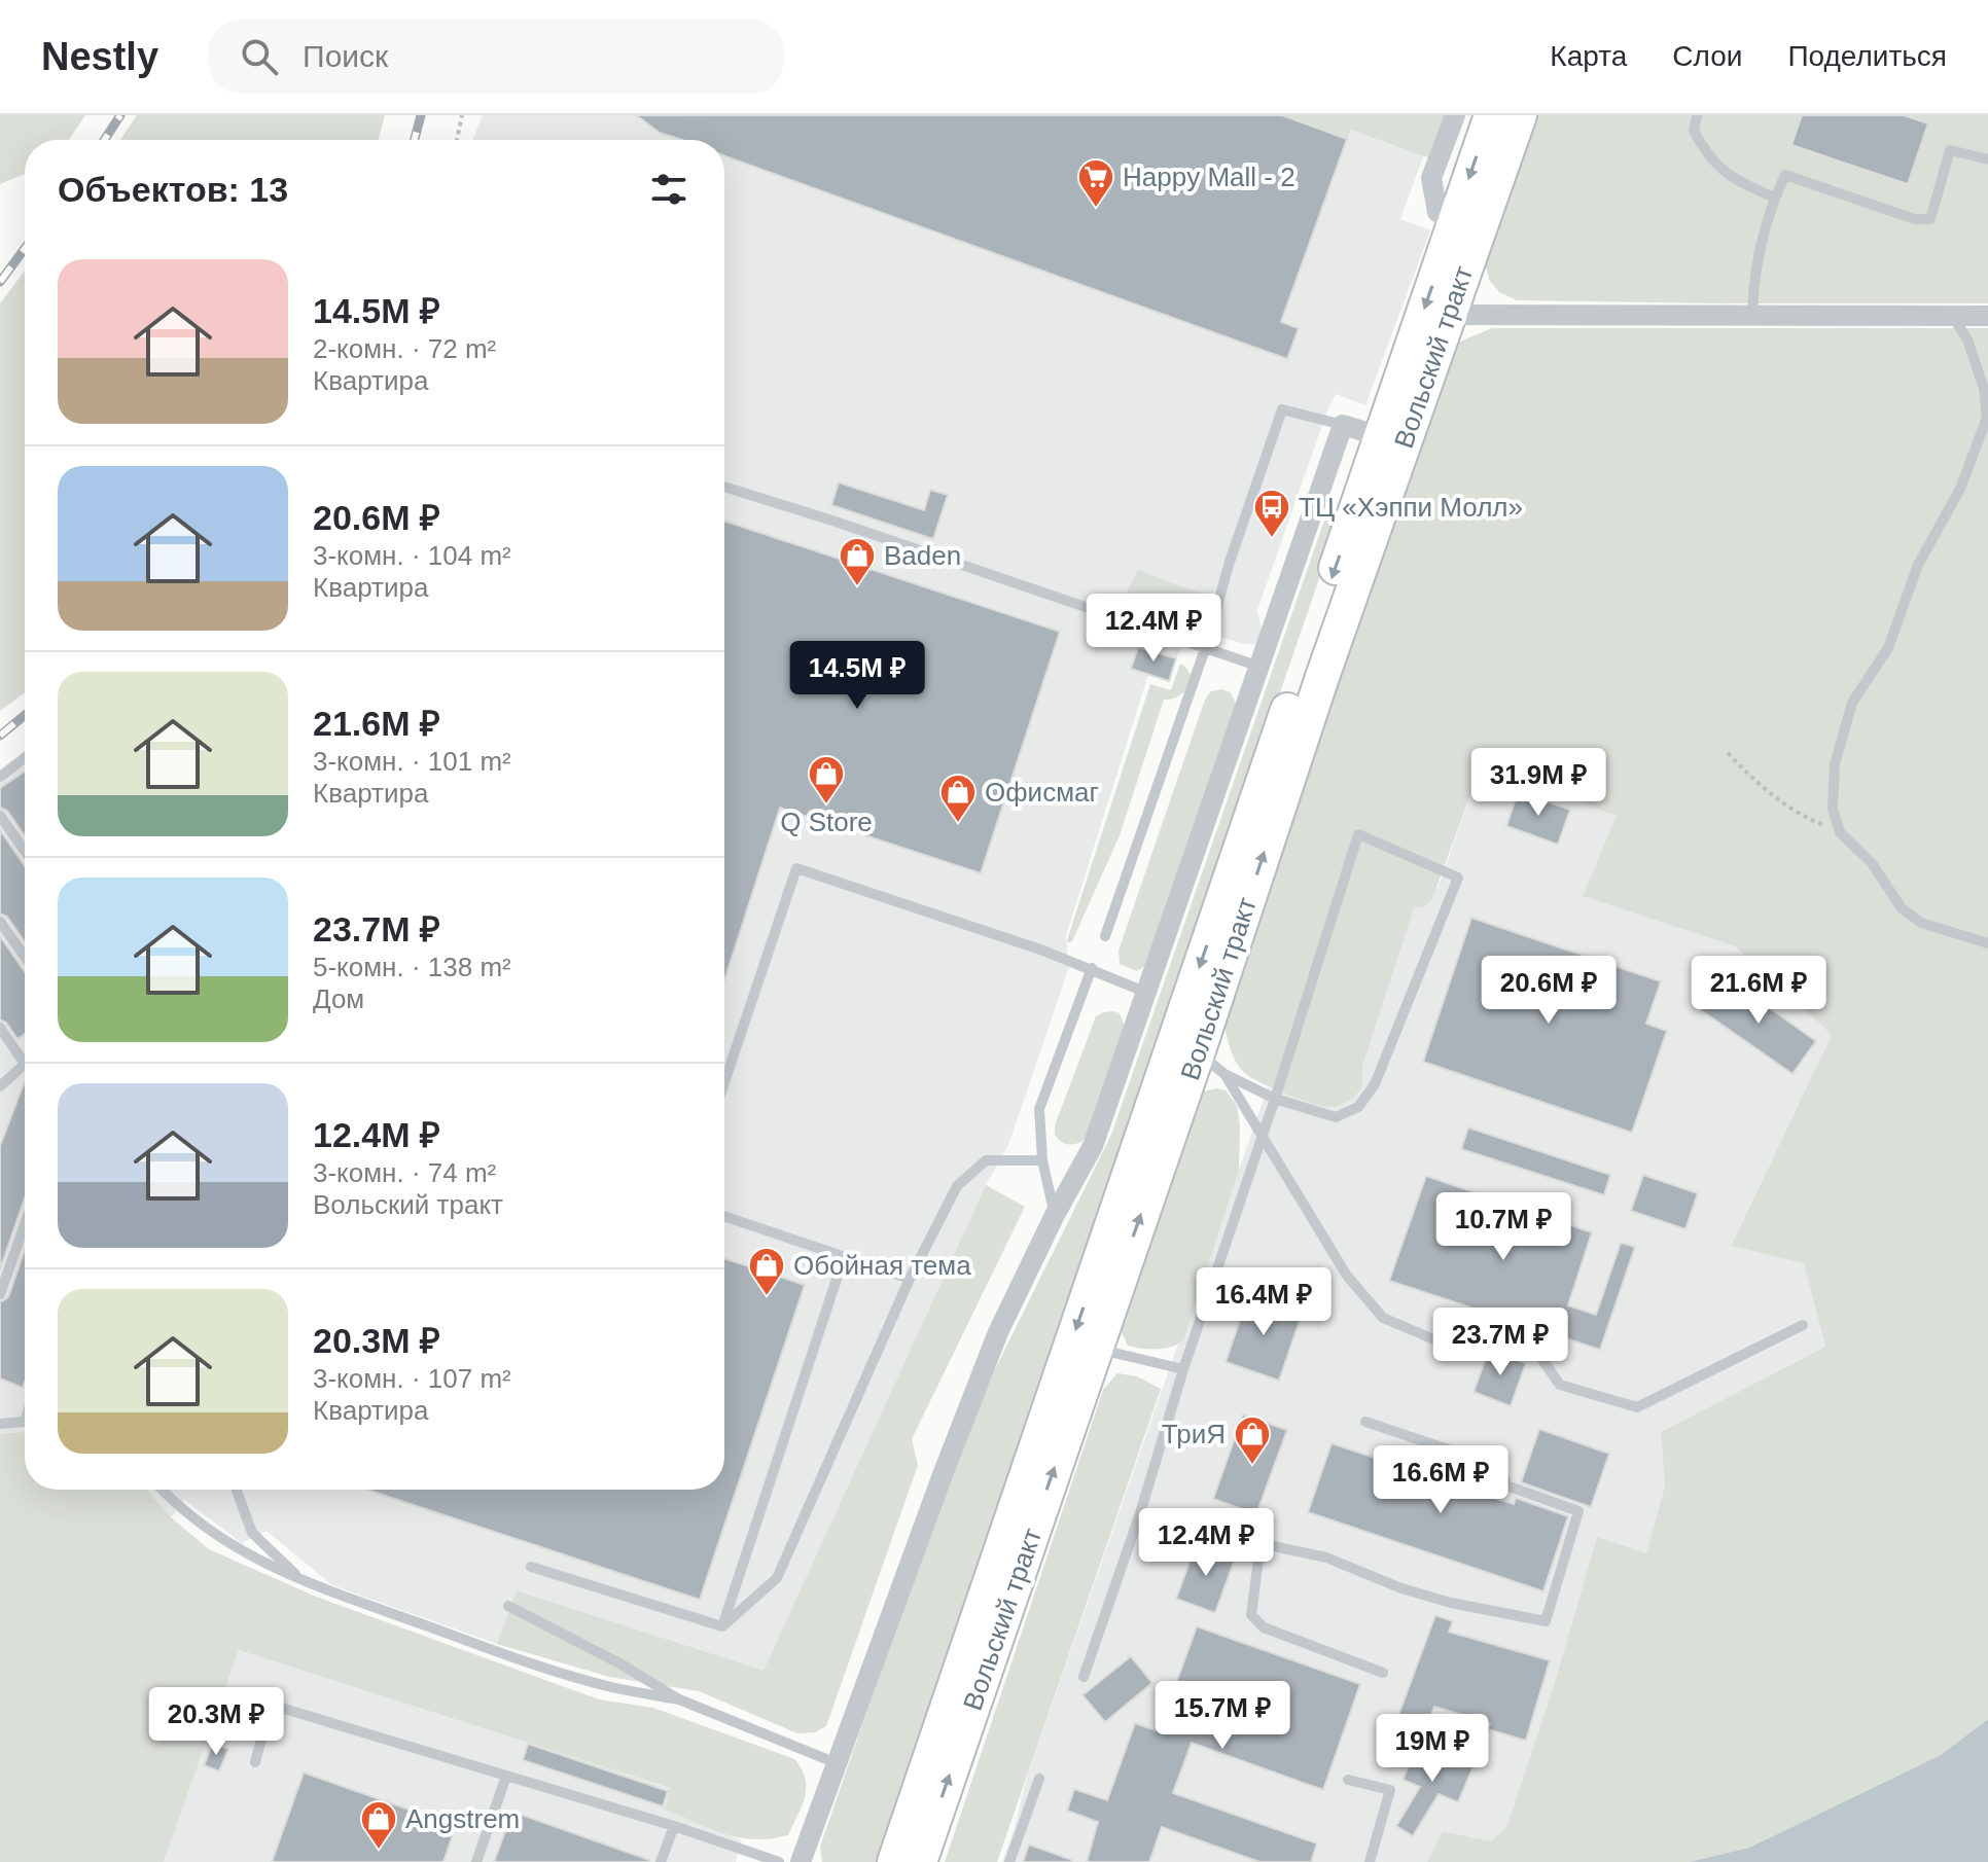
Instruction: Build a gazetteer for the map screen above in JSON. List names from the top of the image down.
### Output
{
  "streets": {
    "main road": ["Вольский тракт"]
  },
  "places": {
    "supermarket": ["Happy Mall - 2"],
    "bus stop": ["ТЦ «Хэппи Молл»"],
    "shop": [
      "Baden",
      "Q Store",
      "Офисмаг",
      "Обойная тема",
      "ТриЯ",
      "Angstrem"
    ]
  },
  "page": {
    "header": "Nestly",
    "search": "Поиск",
    "nav": ["Карта", "Слои", "Поделиться"],
    "heading": "Объектов: 13",
    "list": [
      {
        "name": "14.5M ₽",
        "note": "2-комн. · 72 m² · Квартира"
      },
      {
        "name": "20.6M ₽",
        "note": "3-комн. · 104 m² · Квартира"
      },
      {
        "name": "21.6M ₽",
        "note": "3-комн. · 101 m² · Квартира"
      },
      {
        "name": "23.7M ₽",
        "note": "5-комн. · 138 m² · Дом"
      },
      {
        "name": "12.4M ₽",
        "note": "3-комн. · 74 m² · Вольский тракт"
      },
      {
        "name": "20.3M ₽",
        "note": "3-комн. · 107 m² · Квартира"
      }
    ],
    "price": [
      "12.4M ₽",
      "14.5M ₽",
      "31.9M ₽",
      "20.6M ₽",
      "21.6M ₽",
      "10.7M ₽",
      "16.4M ₽",
      "23.7M ₽",
      "16.6M ₽",
      "12.4M ₽",
      "15.7M ₽",
      "20.3M ₽",
      "19M ₽"
    ]
  }
}
